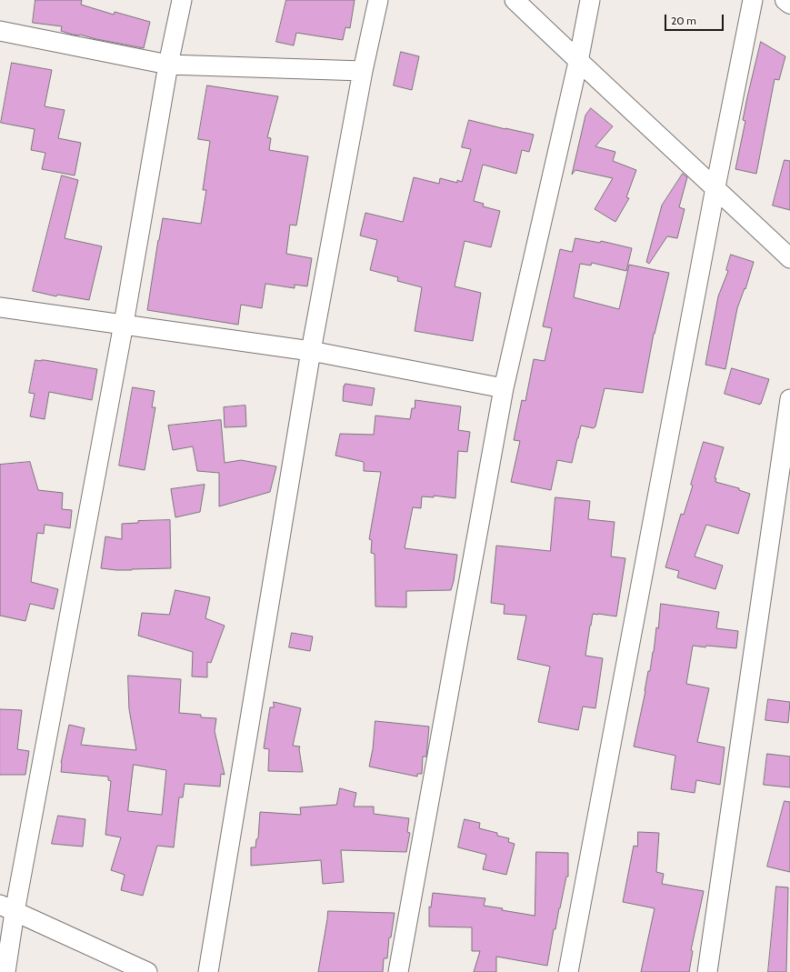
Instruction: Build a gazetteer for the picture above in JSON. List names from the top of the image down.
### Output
{
  "scale_bar": "20 m"
}
